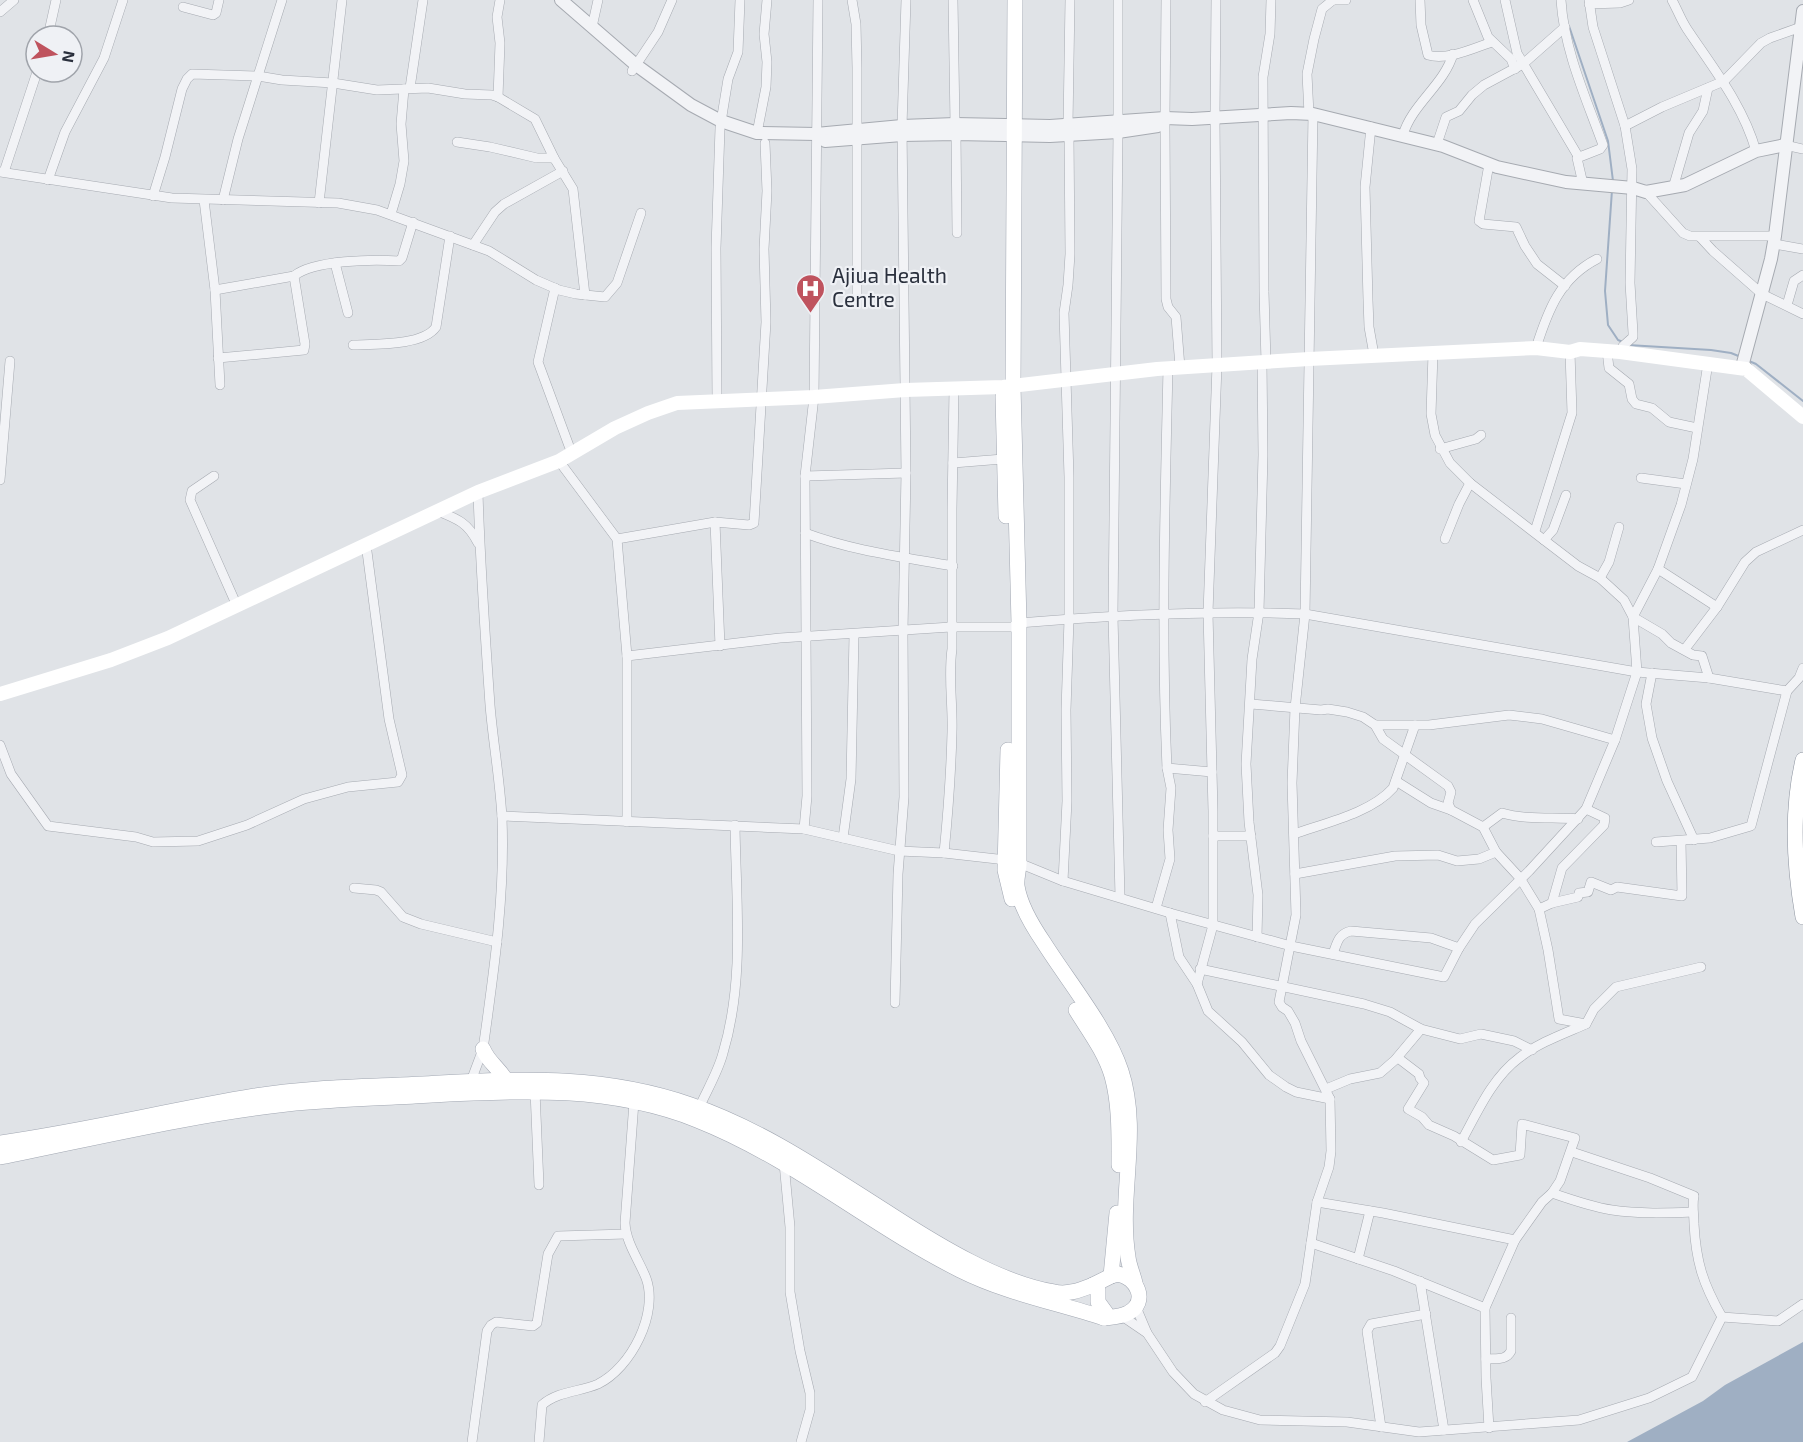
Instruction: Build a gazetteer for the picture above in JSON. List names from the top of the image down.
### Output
{
  "places": {
    "hospital": ["Ajiua Health Centre"]
  },
  "north": "right"
}
